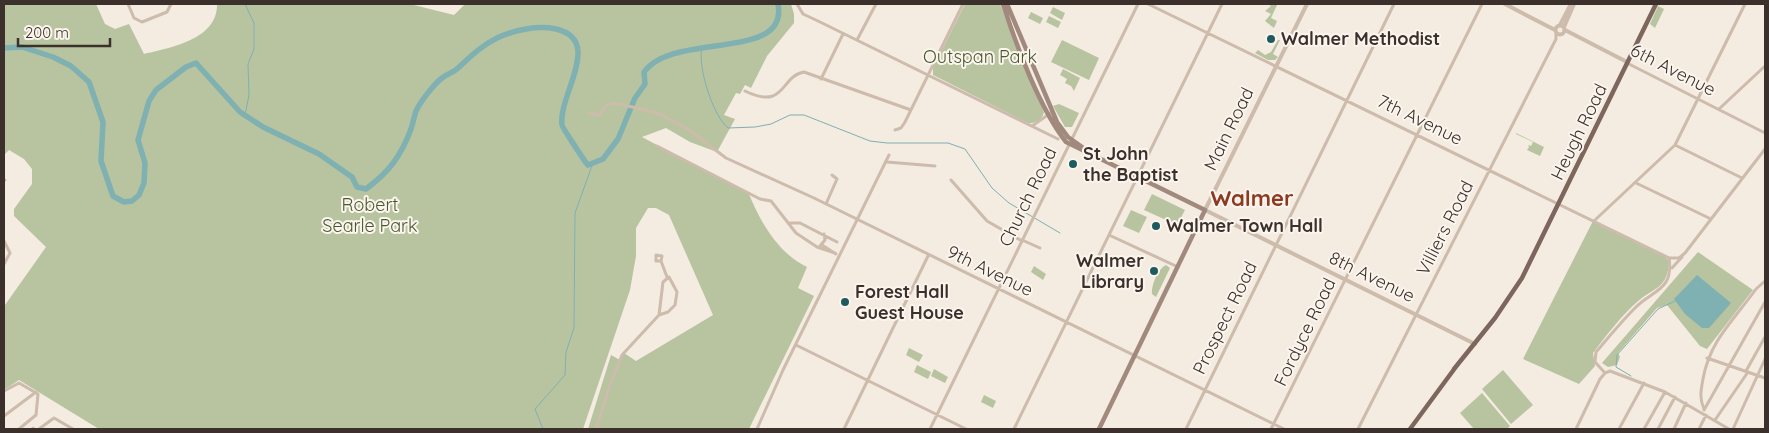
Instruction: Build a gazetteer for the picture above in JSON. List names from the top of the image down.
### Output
{
  "streets": {
    "main road": ["Main Road", "Heugh Road", "8th Avenue"],
    "street": [
      "6th Avenue",
      "7th Avenue",
      "Church Road",
      "Villiers Road",
      "9th Avenue",
      "Prospect Road",
      "Fordyce Road"
    ]
  },
  "crossings": [
    ["6th Avenue", "Heugh Road"],
    ["6th Avenue", "Villiers Road"],
    ["7th Avenue", "Main Road"],
    ["7th Avenue", "Heugh Road"],
    ["7th Avenue", "Villiers Road"],
    ["7th Avenue", "Prospect Road"],
    ["7th Avenue", "Fordyce Road"],
    ["Main Road", "9th Avenue"],
    ["Main Road", "8th Avenue"],
    ["Heugh Road", "8th Avenue"],
    ["Church Road", "9th Avenue"],
    ["Church Road", "8th Avenue"],
    ["Villiers Road", "8th Avenue"],
    ["9th Avenue", "Prospect Road"],
    ["9th Avenue", "Fordyce Road"],
    ["8th Avenue", "Prospect Road"],
    ["8th Avenue", "Fordyce Road"]
  ],
  "districts": ["Walmer"],
  "parks": ["Outspan Park", "Robert Searle Park"],
  "places": [
    "Walmer Methodist",
    "St John the Baptist",
    "Walmer Town Hall",
    "Walmer Library",
    "Forest Hall Guest House"
  ],
  "scale_bar": "200 m"
}
